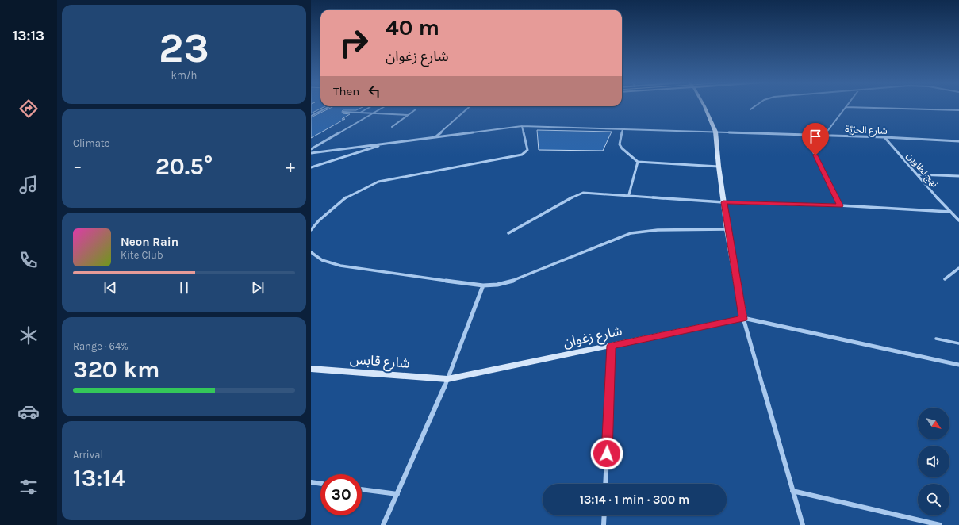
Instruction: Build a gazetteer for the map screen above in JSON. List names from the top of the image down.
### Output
{
  "streets": {
    "street": [
      "شارع الحرّيّة",
      "نهج تطاوين",
      "شارع زغوان",
      "شارع قابس"
    ]
  },
  "crossings": [
    ["شارع الحرّيّة", "نهج تطاوين"],
    ["شارع زغوان", "شارع قابس"]
  ],
  "north": "bottom right",
  "page": {
    "tabs": "13:13",
    "tile": [
      ["23", "km/h"],
      "Climate",
      ["Range · 64%", "320 km"],
      ["Arrival", "13:14"]
    ],
    "turn": ["40 m", "شارع زغوان"],
    "then": "Then",
    "heat": ["−", "20.5°", "+"],
    "song": ["Neon Rain", "Kite Club"],
    "limit": "30",
    "trip": "13:14 · 1 min · 300 m"
  }
}
